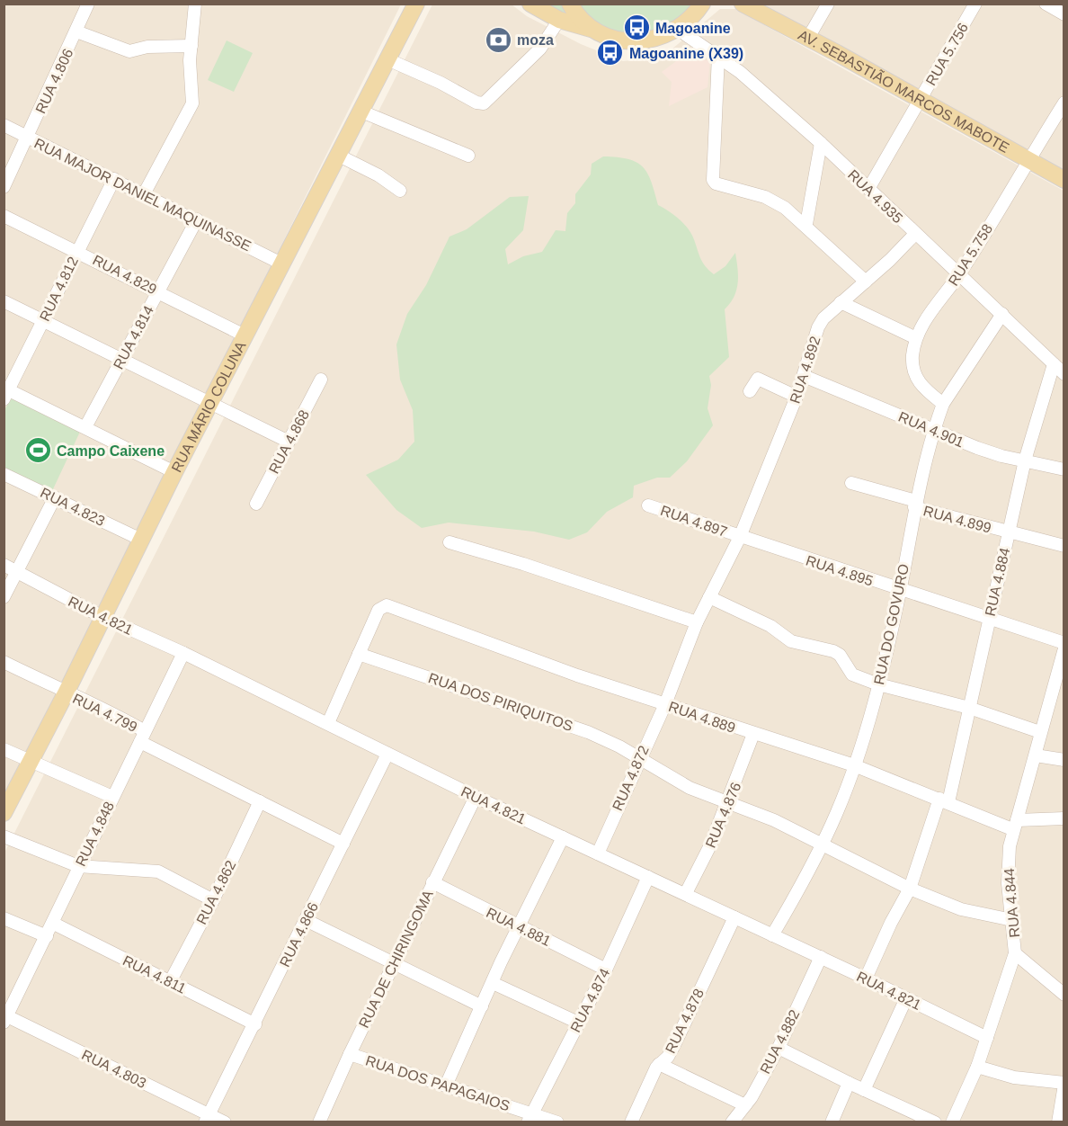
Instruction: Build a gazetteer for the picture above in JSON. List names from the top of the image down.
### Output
{
  "streets": {
    "main road": ["AV. SEBASTIÃO MARCOS MABOTE", "RUA MÁRIO COLUNA"],
    "street": [
      "RUA 5.756",
      "RUA 4.806",
      "RUA MAJOR DANIEL MAQUINASSE",
      "RUA 4.935",
      "RUA 5.758",
      "RUA 4.829",
      "RUA 4.812",
      "RUA 4.814",
      "RUA 4.892",
      "RUA 4.901",
      "RUA 4.868",
      "RUA 4.823",
      "RUA 4.899",
      "RUA 4.897",
      "RUA 4.895",
      "RUA 4.884",
      "RUA 4.821",
      "RUA DO GOVURO",
      "RUA DOS PIRIQUITOS",
      "RUA 4.799",
      "RUA 4.889",
      "RUA 4.872",
      "RUA 4.876",
      "RUA 4.848",
      "RUA 4.862",
      "RUA 4.844",
      "RUA 4.881",
      "RUA 4.866",
      "RUA DE CHIRINGOMA",
      "RUA 4.811",
      "RUA 4.874",
      "RUA 4.878",
      "RUA 4.882",
      "RUA 4.803",
      "RUA DOS PAPAGAIOS"
    ]
  },
  "crossings": [
    ["RUA 5.756", "AV. SEBASTIÃO MARCOS MABOTE"],
    ["RUA 5.756", "RUA 4.935"],
    ["RUA 4.806", "RUA MAJOR DANIEL MAQUINASSE"],
    ["AV. SEBASTIÃO MARCOS MABOTE", "RUA 5.758"],
    ["RUA MAJOR DANIEL MAQUINASSE", "RUA 4.812"],
    ["RUA MAJOR DANIEL MAQUINASSE", "RUA 4.814"],
    ["RUA MAJOR DANIEL MAQUINASSE", "RUA MÁRIO COLUNA"],
    ["RUA 4.935", "RUA 5.758"],
    ["RUA 4.935", "RUA 4.892"],
    ["RUA 4.935", "RUA 4.884"],
    ["RUA 4.935", "RUA DO GOVURO"],
    ["RUA 5.758", "RUA DO GOVURO"],
    ["RUA 4.829", "RUA 4.812"],
    ["RUA 4.829", "RUA 4.814"],
    ["RUA 4.829", "RUA MÁRIO COLUNA"],
    ["RUA 4.892", "RUA 4.901"],
    ["RUA 4.892", "RUA 4.897"],
    ["RUA 4.892", "RUA 4.895"],
    ["RUA 4.892", "RUA 4.872"],
    ["RUA MÁRIO COLUNA", "RUA 4.823"],
    ["RUA MÁRIO COLUNA", "RUA 4.821"],
    ["RUA MÁRIO COLUNA", "RUA 4.799"],
    ["RUA 4.901", "RUA 4.884"],
    ["RUA 4.901", "RUA DO GOVURO"],
    ["RUA 4.899", "RUA 4.884"],
    ["RUA 4.899", "RUA DO GOVURO"],
    ["RUA 4.897", "RUA 4.895"],
    ["RUA 4.895", "RUA 4.884"],
    ["RUA 4.895", "RUA DO GOVURO"],
    ["RUA 4.884", "RUA 4.821"],
    ["RUA 4.884", "RUA DOS PIRIQUITOS"],
    ["RUA 4.884", "RUA 4.889"],
    ["RUA 4.821", "RUA DO GOVURO"],
    ["RUA 4.821", "RUA 4.872"],
    ["RUA 4.821", "RUA 4.876"],
    ["RUA 4.821", "RUA 4.848"],
    ["RUA 4.821", "RUA 4.844"],
    ["RUA 4.821", "RUA 4.866"],
    ["RUA 4.821", "RUA DE CHIRINGOMA"],
    ["RUA 4.821", "RUA 4.874"],
    ["RUA 4.821", "RUA 4.878"],
    ["RUA 4.821", "RUA 4.882"],
    ["RUA DO GOVURO", "RUA DOS PIRIQUITOS"],
    ["RUA DO GOVURO", "RUA 4.889"],
    ["RUA DOS PIRIQUITOS", "RUA 4.889"],
    ["RUA DOS PIRIQUITOS", "RUA 4.872"],
    ["RUA DOS PIRIQUITOS", "RUA 4.876"],
    ["RUA DOS PIRIQUITOS", "RUA 4.844"],
    ["RUA 4.799", "RUA 4.848"],
    ["RUA 4.799", "RUA 4.862"],
    ["RUA 4.799", "RUA 4.866"],
    ["RUA 4.889", "RUA 4.872"],
    ["RUA 4.889", "RUA 4.876"],
    ["RUA 4.889", "RUA 4.844"],
    ["RUA 4.848", "RUA 4.811"],
    ["RUA 4.848", "RUA 4.803"],
    ["RUA 4.862", "RUA 4.811"],
    ["RUA 4.881", "RUA DE CHIRINGOMA"],
    ["RUA 4.881", "RUA 4.874"],
    ["RUA 4.866", "RUA 4.811"],
    ["RUA 4.866", "RUA 4.803"],
    ["RUA DE CHIRINGOMA", "RUA DOS PAPAGAIOS"],
    ["RUA 4.874", "RUA DOS PAPAGAIOS"]
  ],
  "places": {
    "bus stop": ["Magoanine", "Magoanine (X39)"],
    "bank": ["moza"],
    "sports": ["Campo Caixene"]
  }
}
